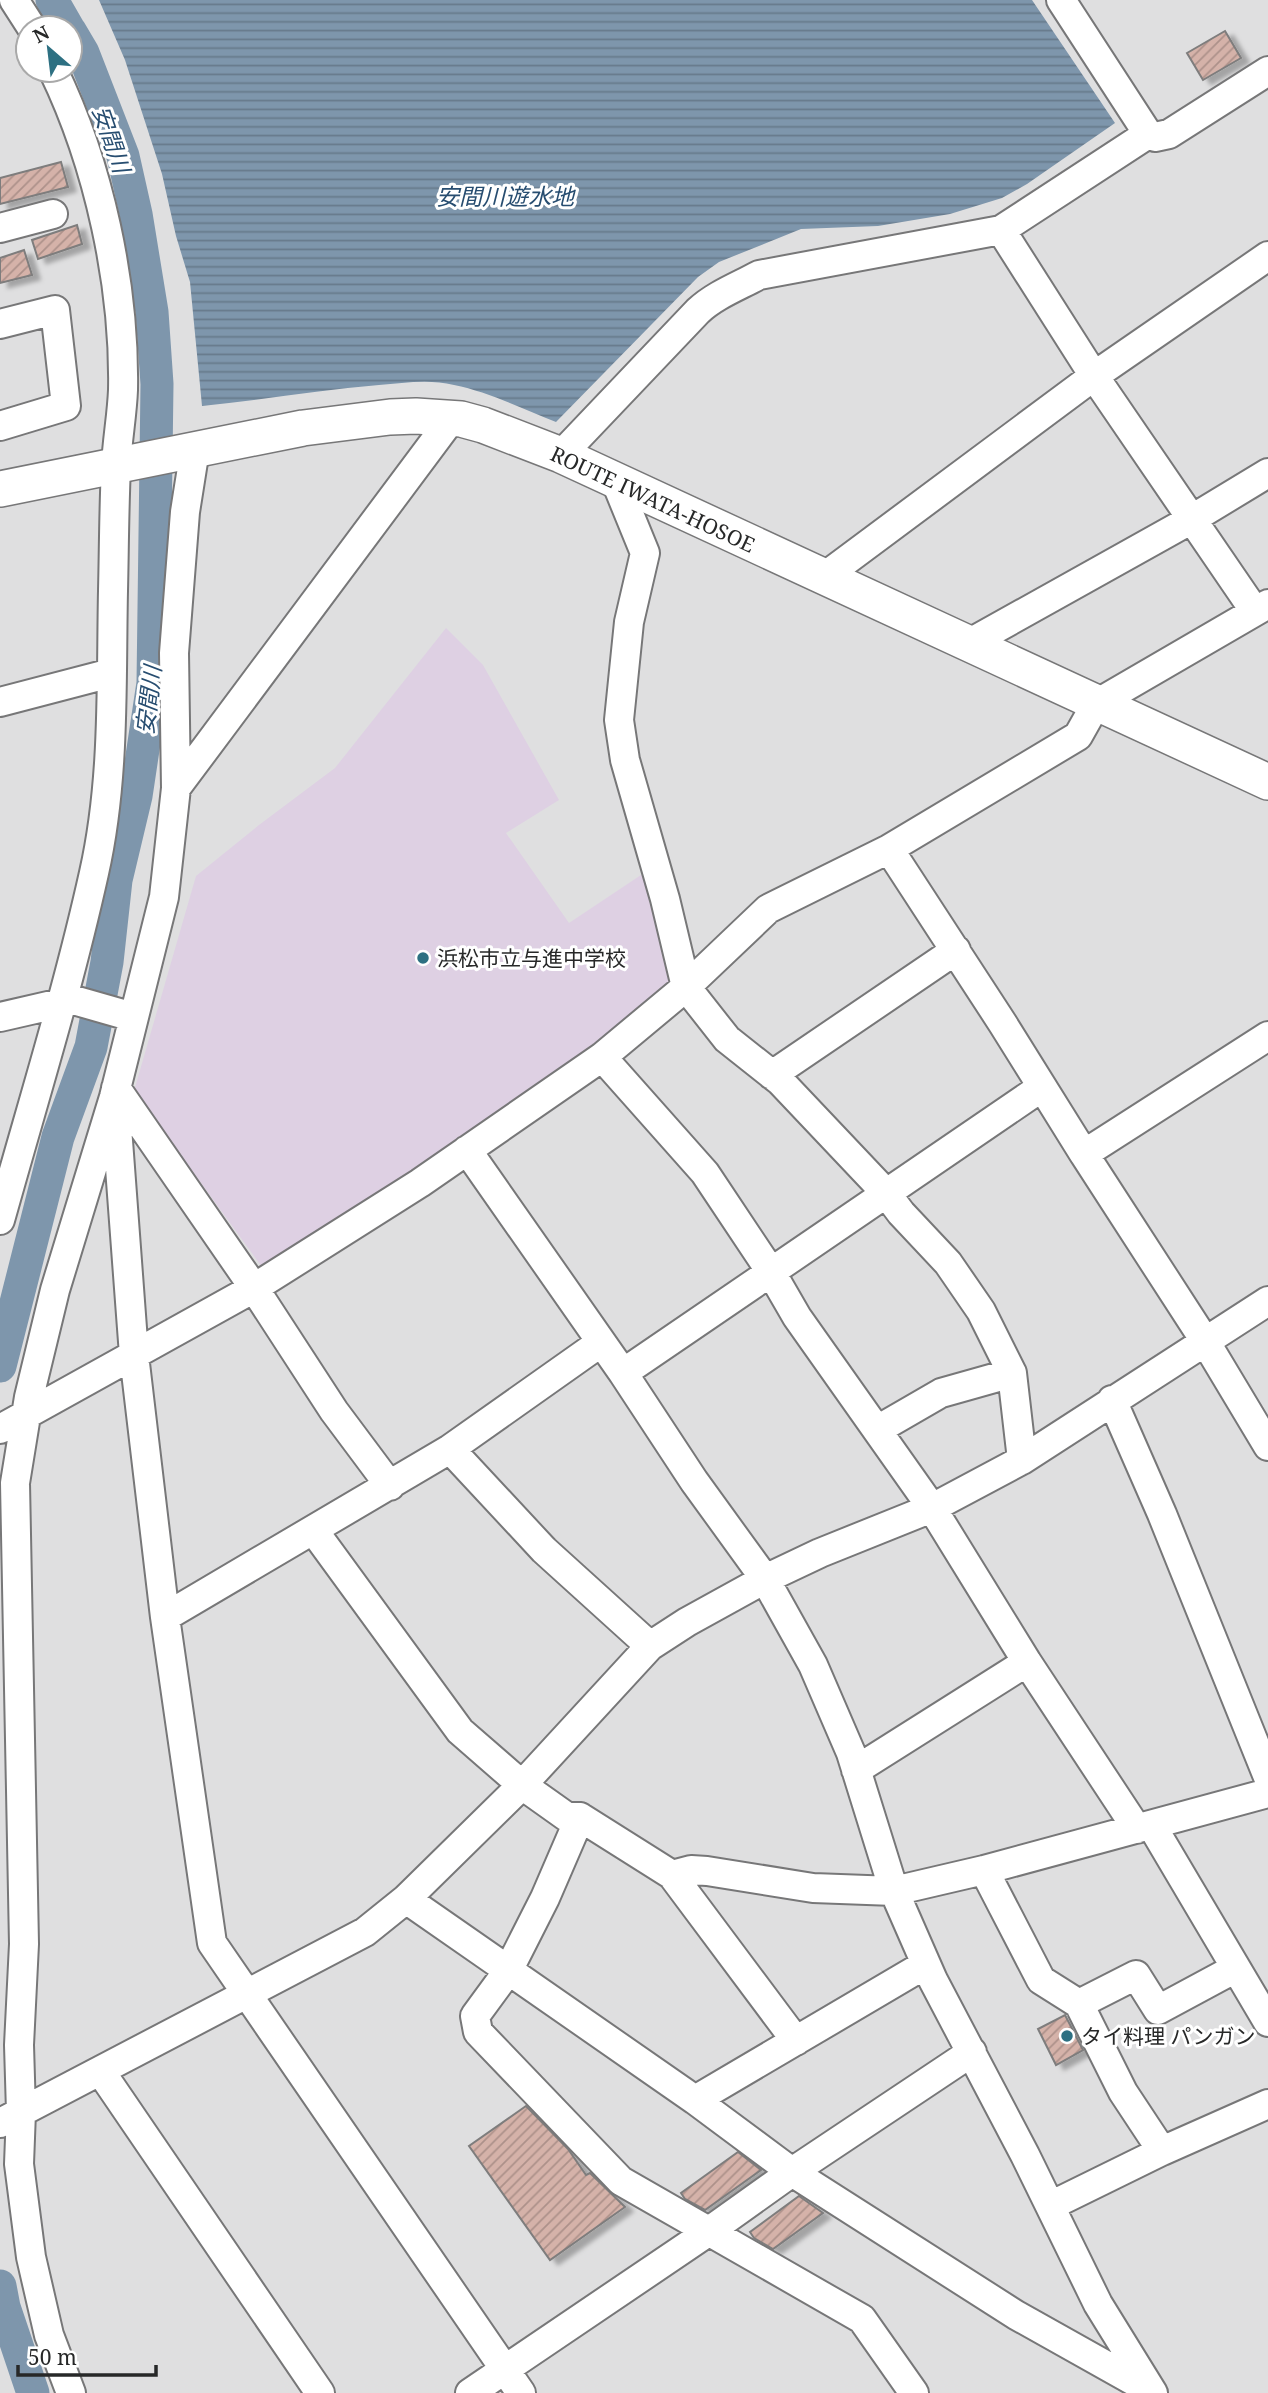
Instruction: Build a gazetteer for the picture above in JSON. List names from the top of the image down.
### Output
{
  "streets": {
    "main road": ["ROUTE IWATA-HOSOE"]
  },
  "water": ["安間川", "安間川遊水地"],
  "places": ["浜松市立与進中学校", "タイ料理 パンガン"],
  "scale_bar": "50 m",
  "north": "top left"
}
